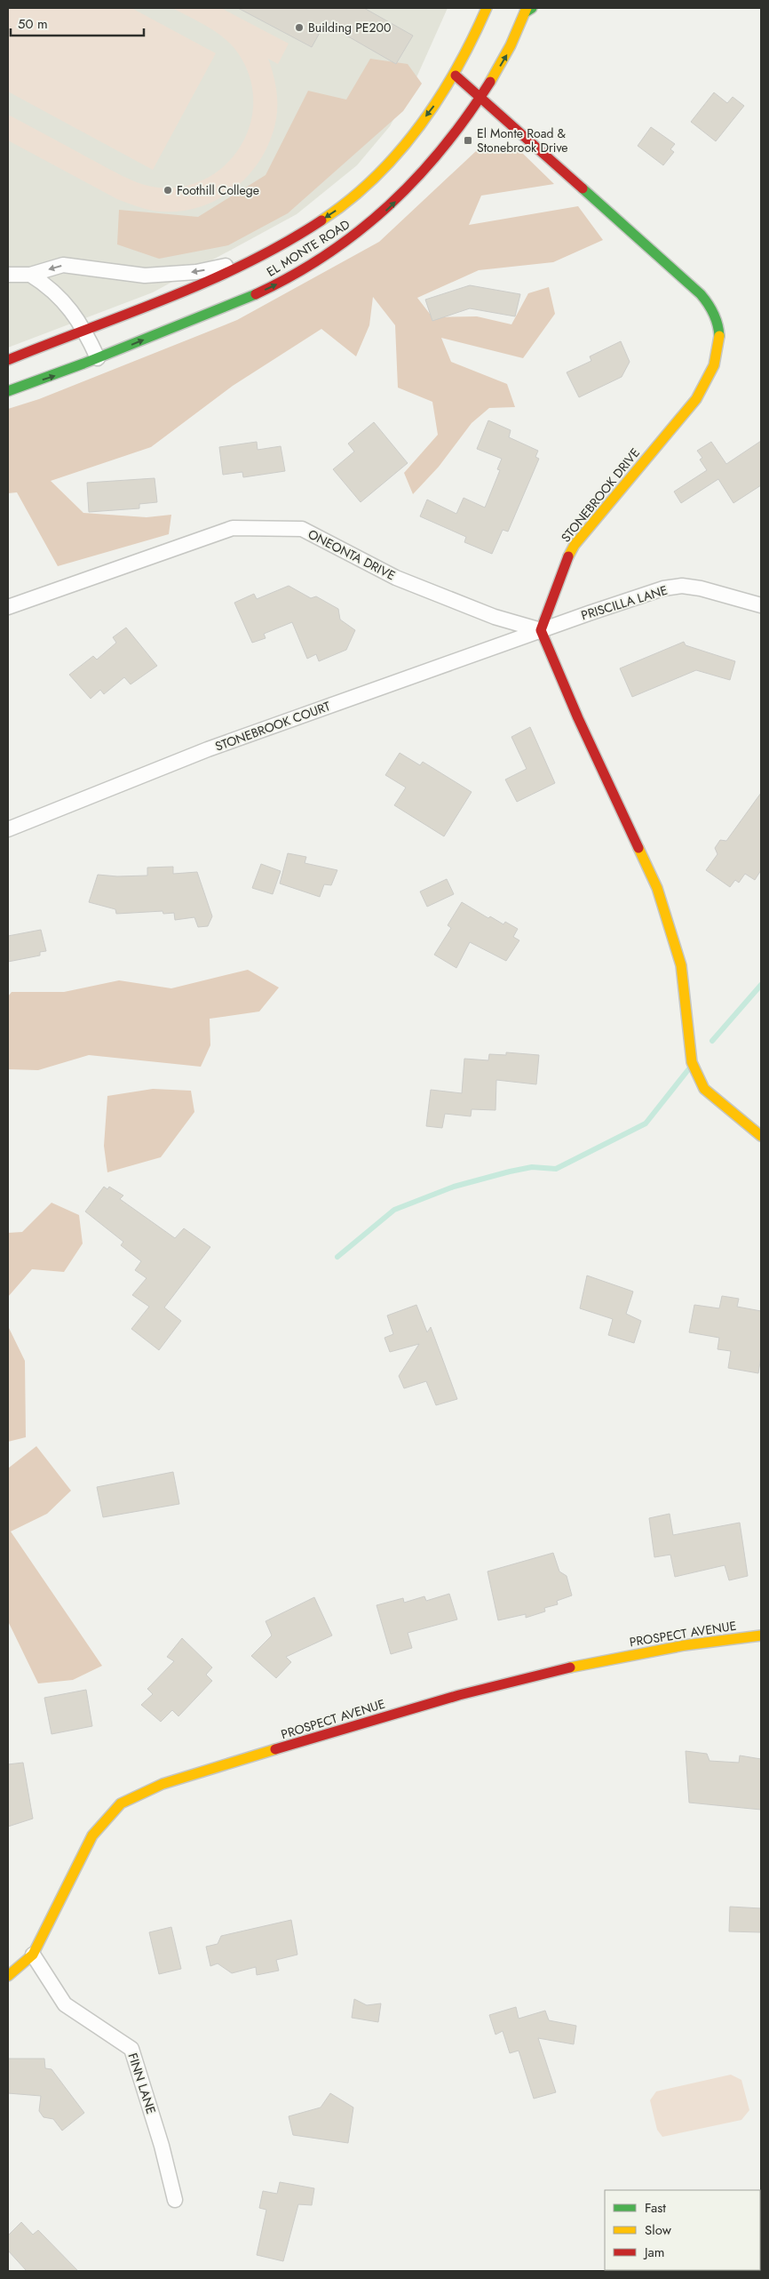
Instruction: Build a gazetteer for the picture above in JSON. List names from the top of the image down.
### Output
{
  "streets": {
    "street": [
      "EL MONTE ROAD",
      "STONEBROOK DRIVE",
      "ONEONTA DRIVE",
      "PRISCILLA LANE",
      "STONEBROOK COURT",
      "PROSPECT AVENUE",
      "FINN LANE"
    ]
  },
  "crossings": [
    ["EL MONTE ROAD", "STONEBROOK DRIVE"],
    ["STONEBROOK DRIVE", "ONEONTA DRIVE"],
    ["STONEBROOK DRIVE", "PRISCILLA LANE"],
    ["STONEBROOK DRIVE", "STONEBROOK COURT"],
    ["ONEONTA DRIVE", "PRISCILLA LANE"],
    ["ONEONTA DRIVE", "STONEBROOK COURT"],
    ["PRISCILLA LANE", "STONEBROOK COURT"],
    ["PROSPECT AVENUE", "FINN LANE"]
  ],
  "places": {
    "other": ["Building PE200", "Foothill College"],
    "transit": ["El Monte Road & Stonebrook Drive"]
  },
  "legend": ["Fast", "Slow", "Jam"],
  "scale_bar": "50 m"
}
